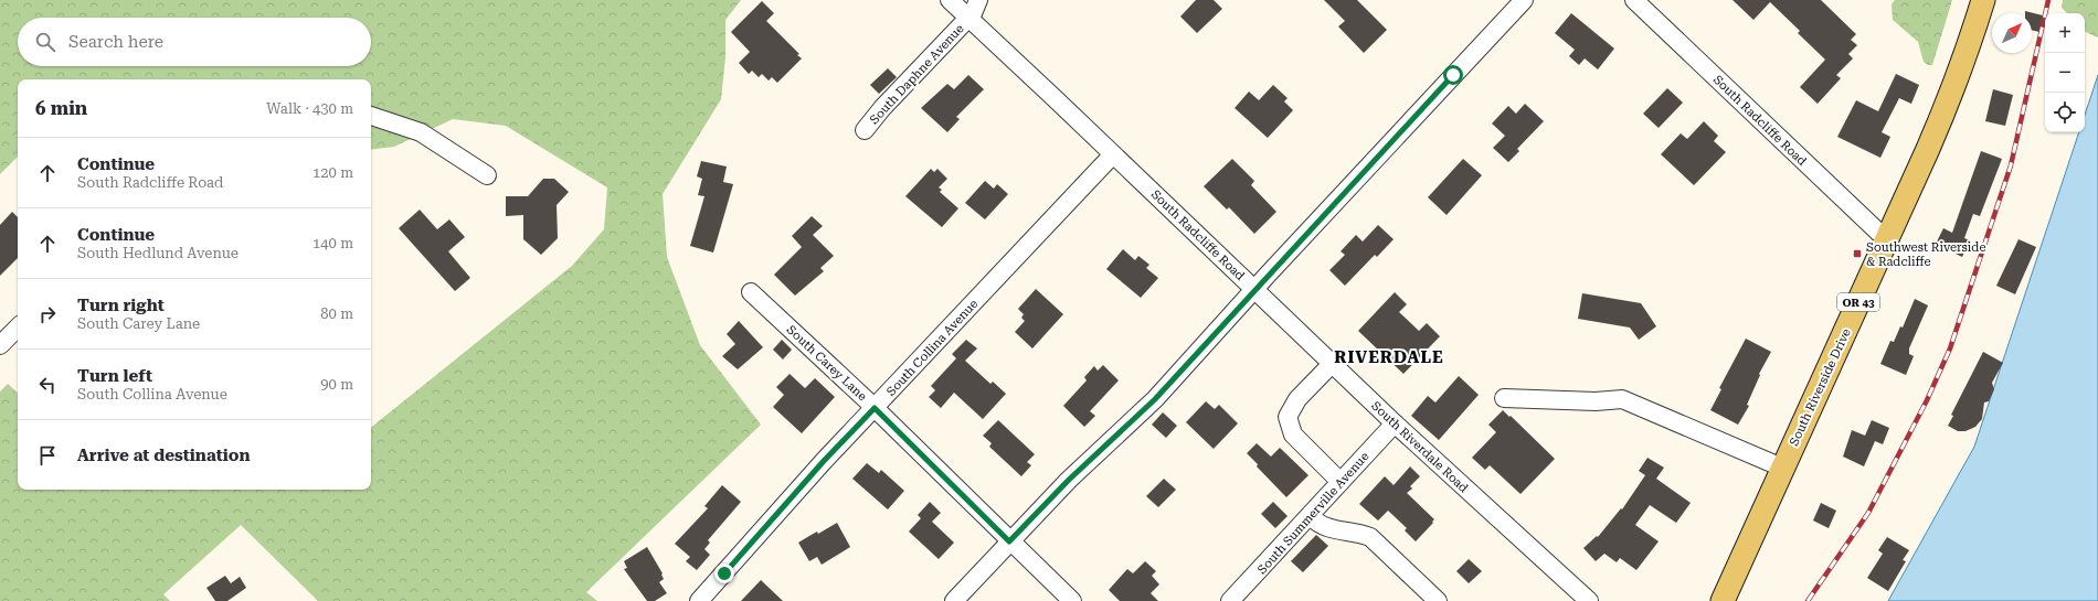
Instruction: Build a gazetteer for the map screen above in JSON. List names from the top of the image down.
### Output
{
  "streets": {
    "main road": ["OR 43", "South Riverside Drive"],
    "street": [
      "South Daphne Avenue",
      "South Radcliffe Road",
      "South Collina Avenue",
      "South Carey Lane",
      "South Riverdale Road",
      "South Summerville Avenue"
    ]
  },
  "crossings": [
    ["South Daphne Avenue", "South Radcliffe Road"],
    ["South Radcliffe Road", "South Collina Avenue"],
    ["South Radcliffe Road", "South Riverside Drive"],
    ["South Radcliffe Road", "South Riverdale Road"],
    ["South Collina Avenue", "South Carey Lane"],
    ["South Riverdale Road", "South Summerville Avenue"]
  ],
  "districts": ["RIVERDALE"],
  "places": {
    "transit": ["Southwest Riverside & Radcliffe"]
  },
  "north": "top right",
  "page": {
    "map_buttons": ["+", "−"],
    "search": "Search here",
    "heading": ["6 min", "Walk · 430 m"],
    "list": [
      ["Continue", "South Radcliffe Road", "120 m"],
      ["Continue", "South Hedlund Avenue", "140 m"],
      ["Turn right", "South Carey Lane", "80 m"],
      ["Turn left", "South Collina Avenue", "90 m"],
      "Arrive at destination"
    ]
  }
}
